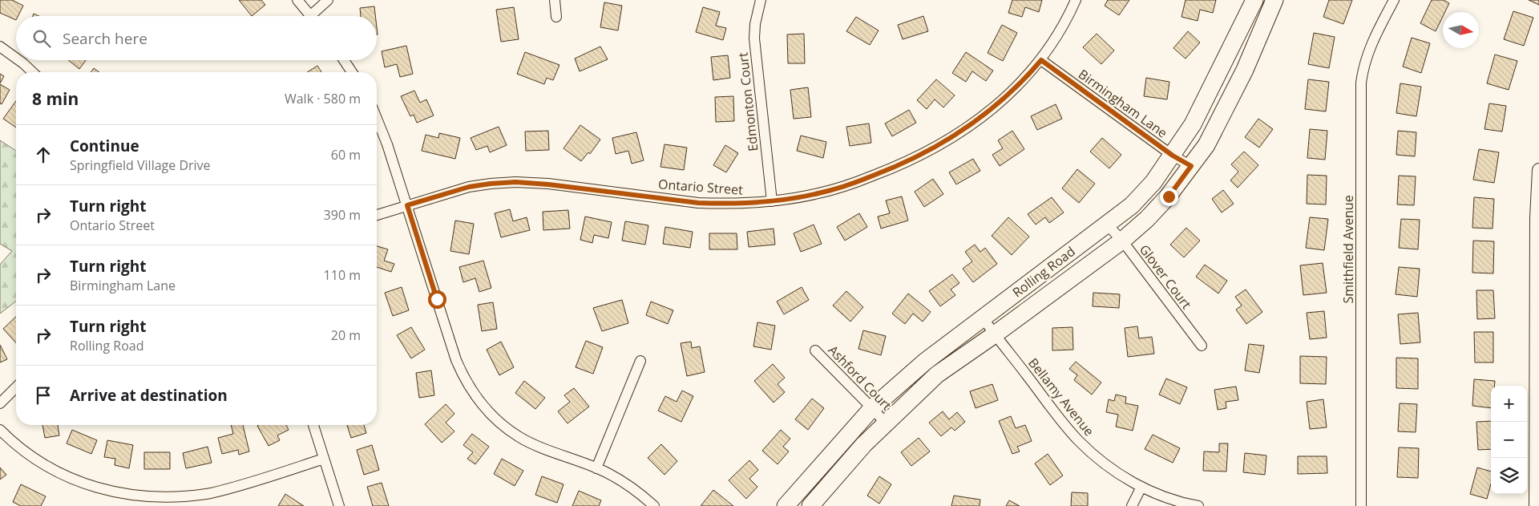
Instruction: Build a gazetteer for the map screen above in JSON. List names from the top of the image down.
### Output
{
  "streets": {
    "main road": ["Rolling Road"],
    "street": [
      "Edmonton Court",
      "Birmingham Lane",
      "Ontario Street",
      "Smithfield Avenue",
      "Glover Court",
      "Ashford Court",
      "Bellamy Avenue"
    ]
  },
  "crossings": [
    ["Edmonton Court", "Ontario Street"],
    ["Birmingham Lane", "Ontario Street"],
    ["Birmingham Lane", "Rolling Road"],
    ["Rolling Road", "Glover Court"],
    ["Rolling Road", "Ashford Court"],
    ["Rolling Road", "Bellamy Avenue"]
  ],
  "north": "right",
  "page": {
    "search": "Search here",
    "heading": ["8 min", "Walk · 580 m"],
    "list": [
      ["Continue", "Springfield Village Drive", "60 m"],
      ["Turn right", "Ontario Street", "390 m"],
      ["Turn right", "Birmingham Lane", "110 m"],
      ["Turn right", "Rolling Road", "20 m"],
      "Arrive at destination"
    ],
    "map_buttons": ["+", "−"]
  }
}
